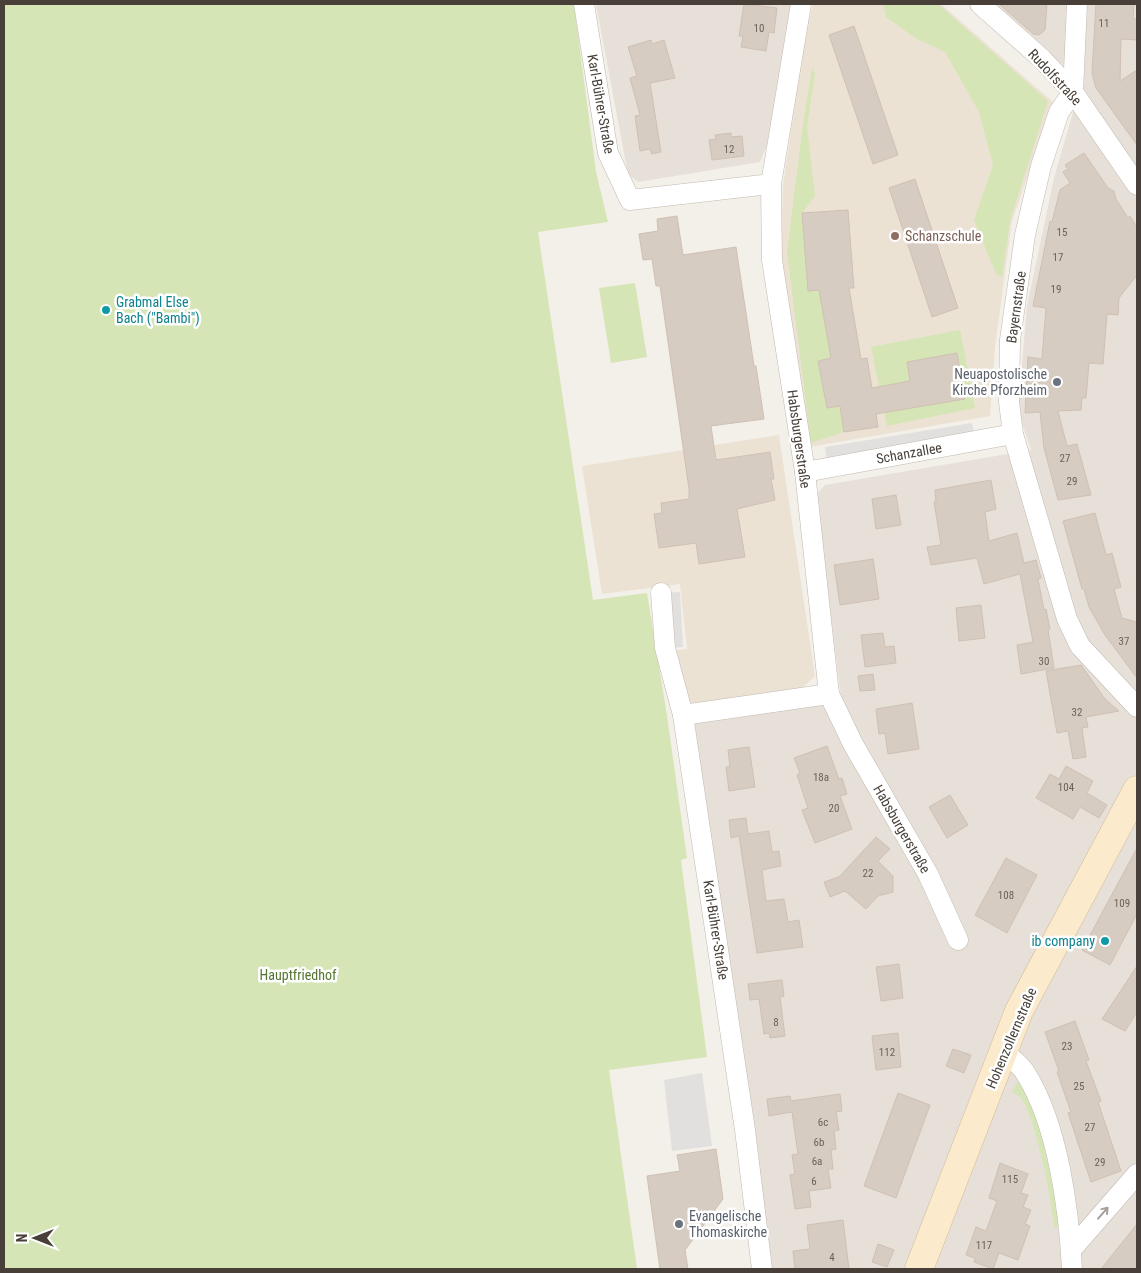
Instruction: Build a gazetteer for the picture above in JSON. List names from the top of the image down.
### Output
{
  "streets": {
    "main road": ["Hohenzollernstraße"],
    "street": [
      "Rudolfstraße",
      "Karl-Bührer-Straße",
      "Bayernstraße",
      "Habsburgerstraße",
      "Schanzallee"
    ]
  },
  "crossings": [
    ["Rudolfstraße", "Bayernstraße"],
    ["Karl-Bührer-Straße", "Habsburgerstraße"],
    ["Bayernstraße", "Schanzallee"],
    ["Habsburgerstraße", "Schanzallee"]
  ],
  "parks": ["Hauptfriedhof"],
  "places": [
    "Schanzschule",
    "Grabmal Else Bach (\"Bambi\")",
    "Neuapostolische Kirche Pforzheim",
    "ib company",
    "Evangelische Thomaskirche"
  ],
  "house_numbers": [
    "11",
    "10",
    "12",
    "15",
    "17",
    "19",
    "27",
    "29",
    "37",
    "30",
    "32",
    "18a",
    "104",
    "20",
    "22",
    "108",
    "109",
    "8",
    "23",
    "112",
    "25",
    "6c",
    "27",
    "6b",
    "6a",
    "29",
    "115",
    "6",
    "117",
    "4"
  ],
  "north": "left"
}
